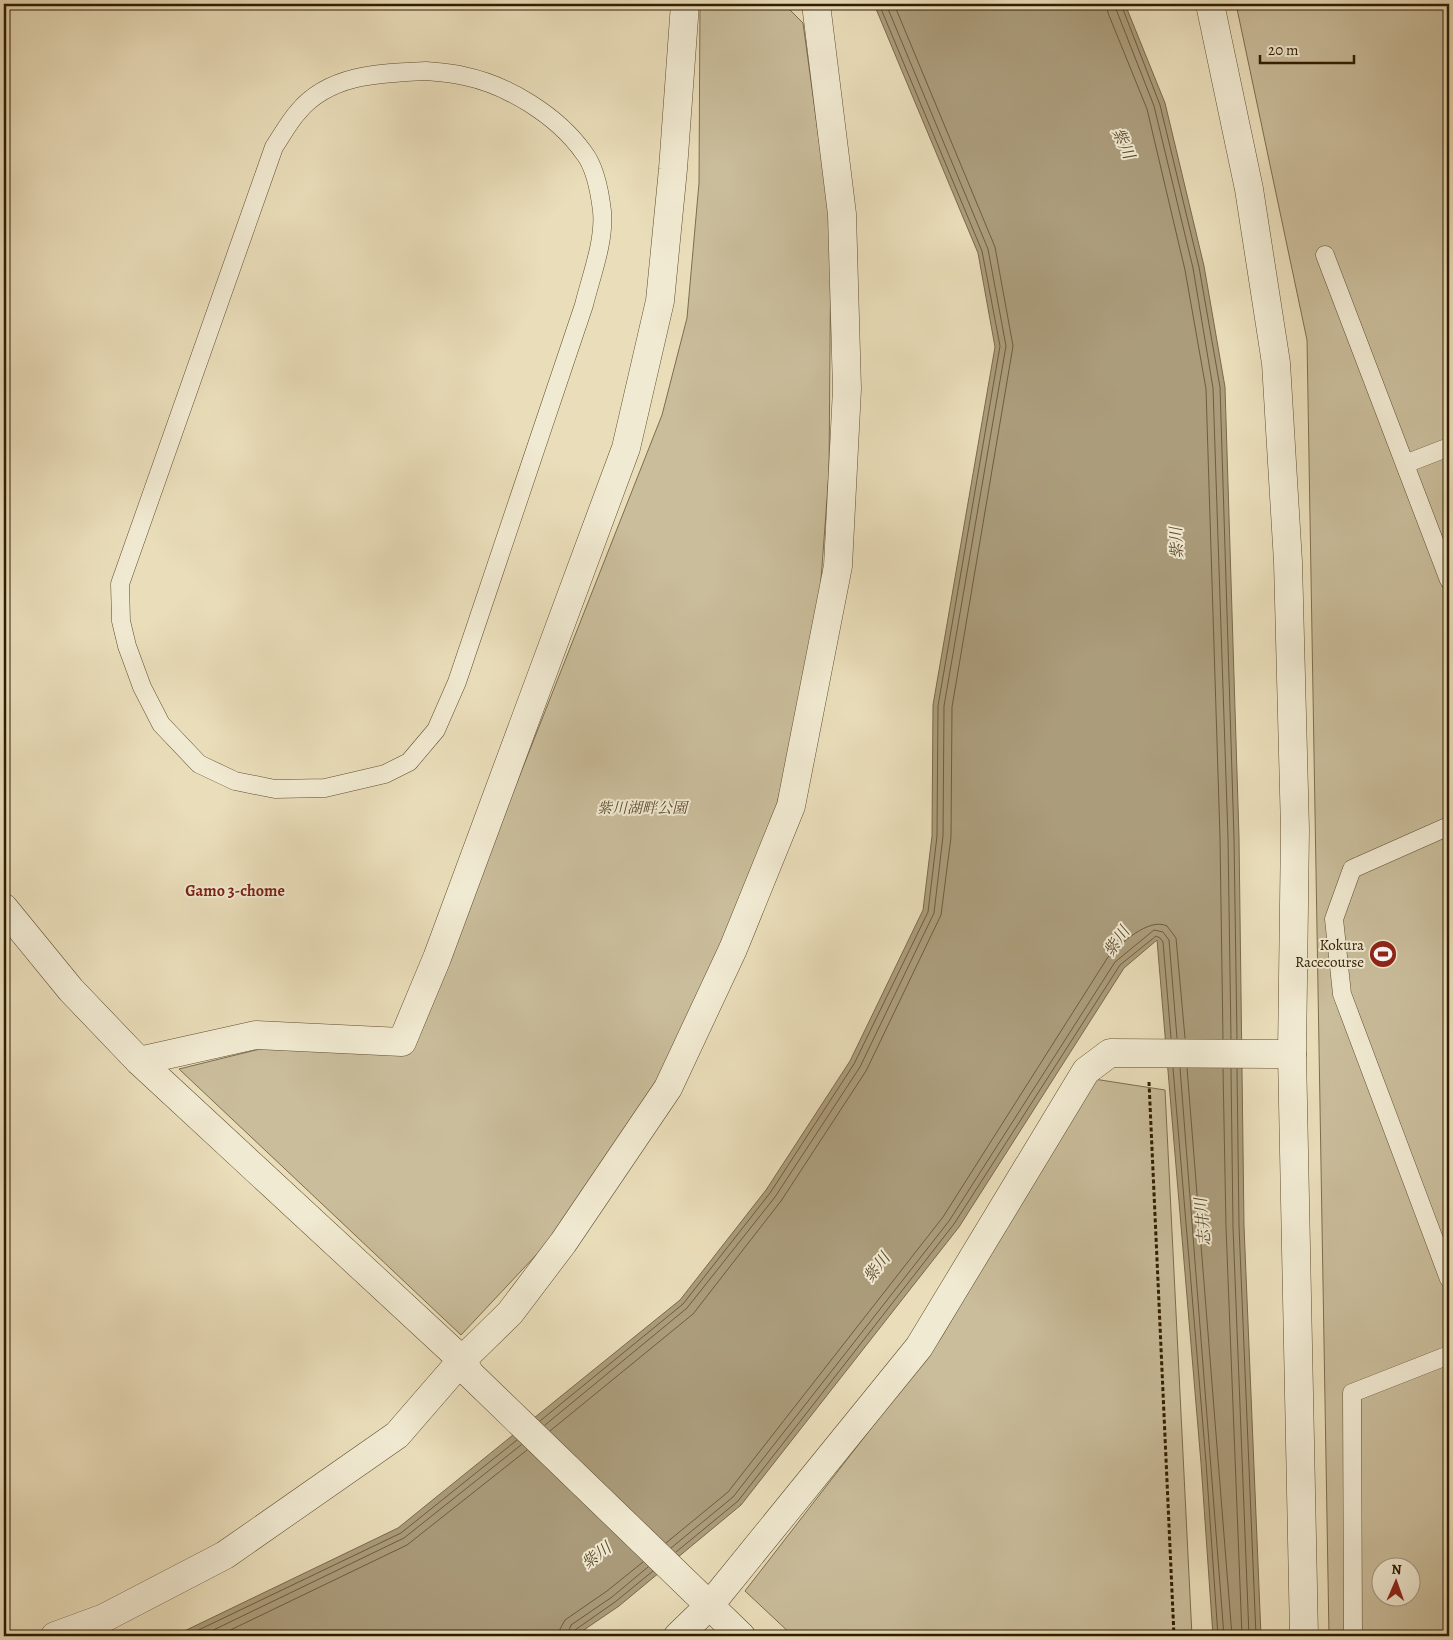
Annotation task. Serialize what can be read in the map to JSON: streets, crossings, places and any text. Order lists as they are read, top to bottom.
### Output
{
  "districts": ["Gamo 3-chome"],
  "water": ["紫川", "志井川"],
  "parks": ["紫川湖畔公園"],
  "places": {
    "sports": ["Kokura Racecourse"]
  },
  "scale_bar": "20 m",
  "north": "top"
}
